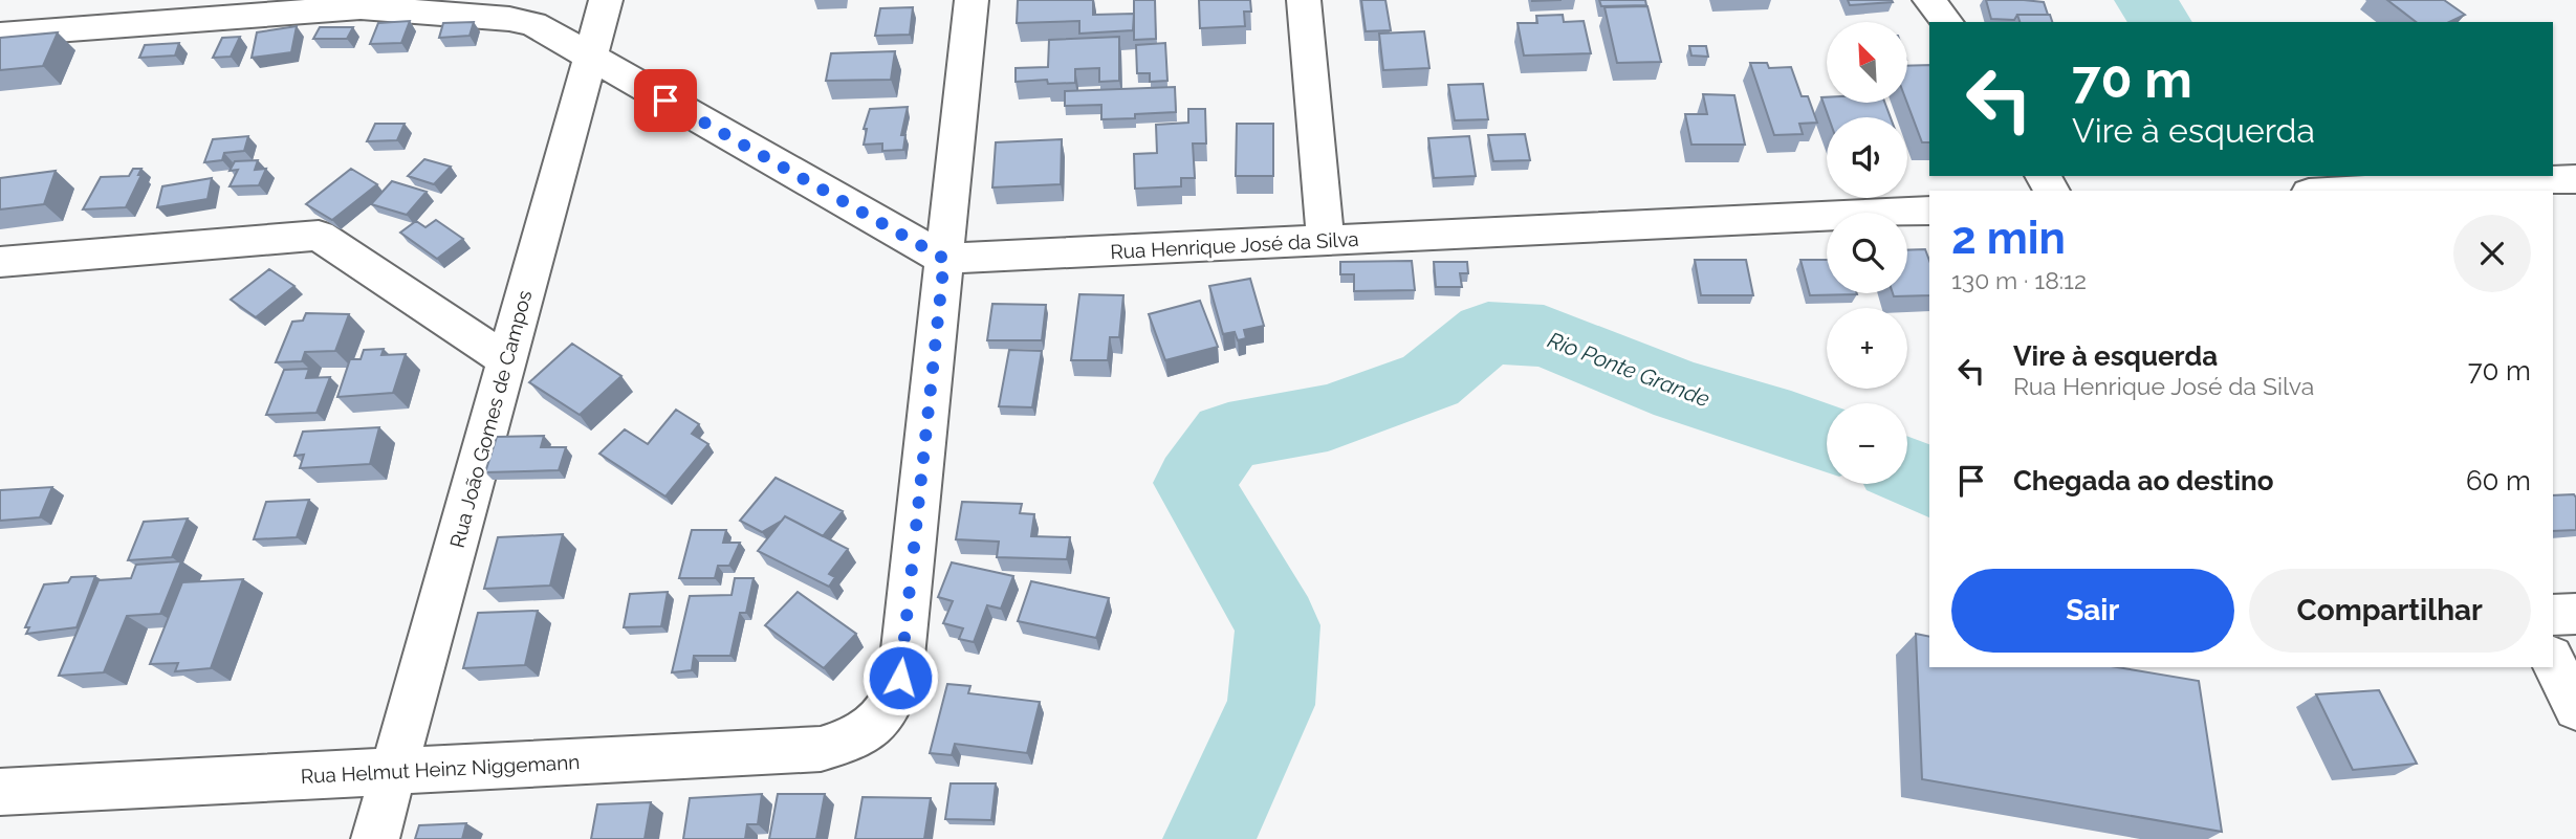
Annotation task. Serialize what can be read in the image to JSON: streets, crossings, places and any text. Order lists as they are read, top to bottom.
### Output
{
  "streets": {
    "street": ["Rua Henrique José da Silva", "Rua João Gomes de Campos", "Rua Helmut Heinz Niggemann"]
  },
  "crossings": [
    ["Rua Henrique José da Silva", "Rua Helmut Heinz Niggemann"],
    ["Rua João Gomes de Campos", "Rua Helmut Heinz Niggemann"]
  ],
  "water": ["Rio Ponte Grande"],
  "north": "top left",
  "page": {
    "map_buttons": ["+", "−"],
    "turn": ["70 m", "Vire à esquerda"],
    "heading": ["2 min", "130 m · 18:12"],
    "list": [
      {
        "name": "Vire à esquerda",
        "note": "Rua Henrique José da Silva",
        "value": "70 m"
      },
      {
        "name": "Chegada ao destino",
        "value": "60 m"
      }
    ],
    "buttons": ["Sair", "Compartilhar"]
  }
}
